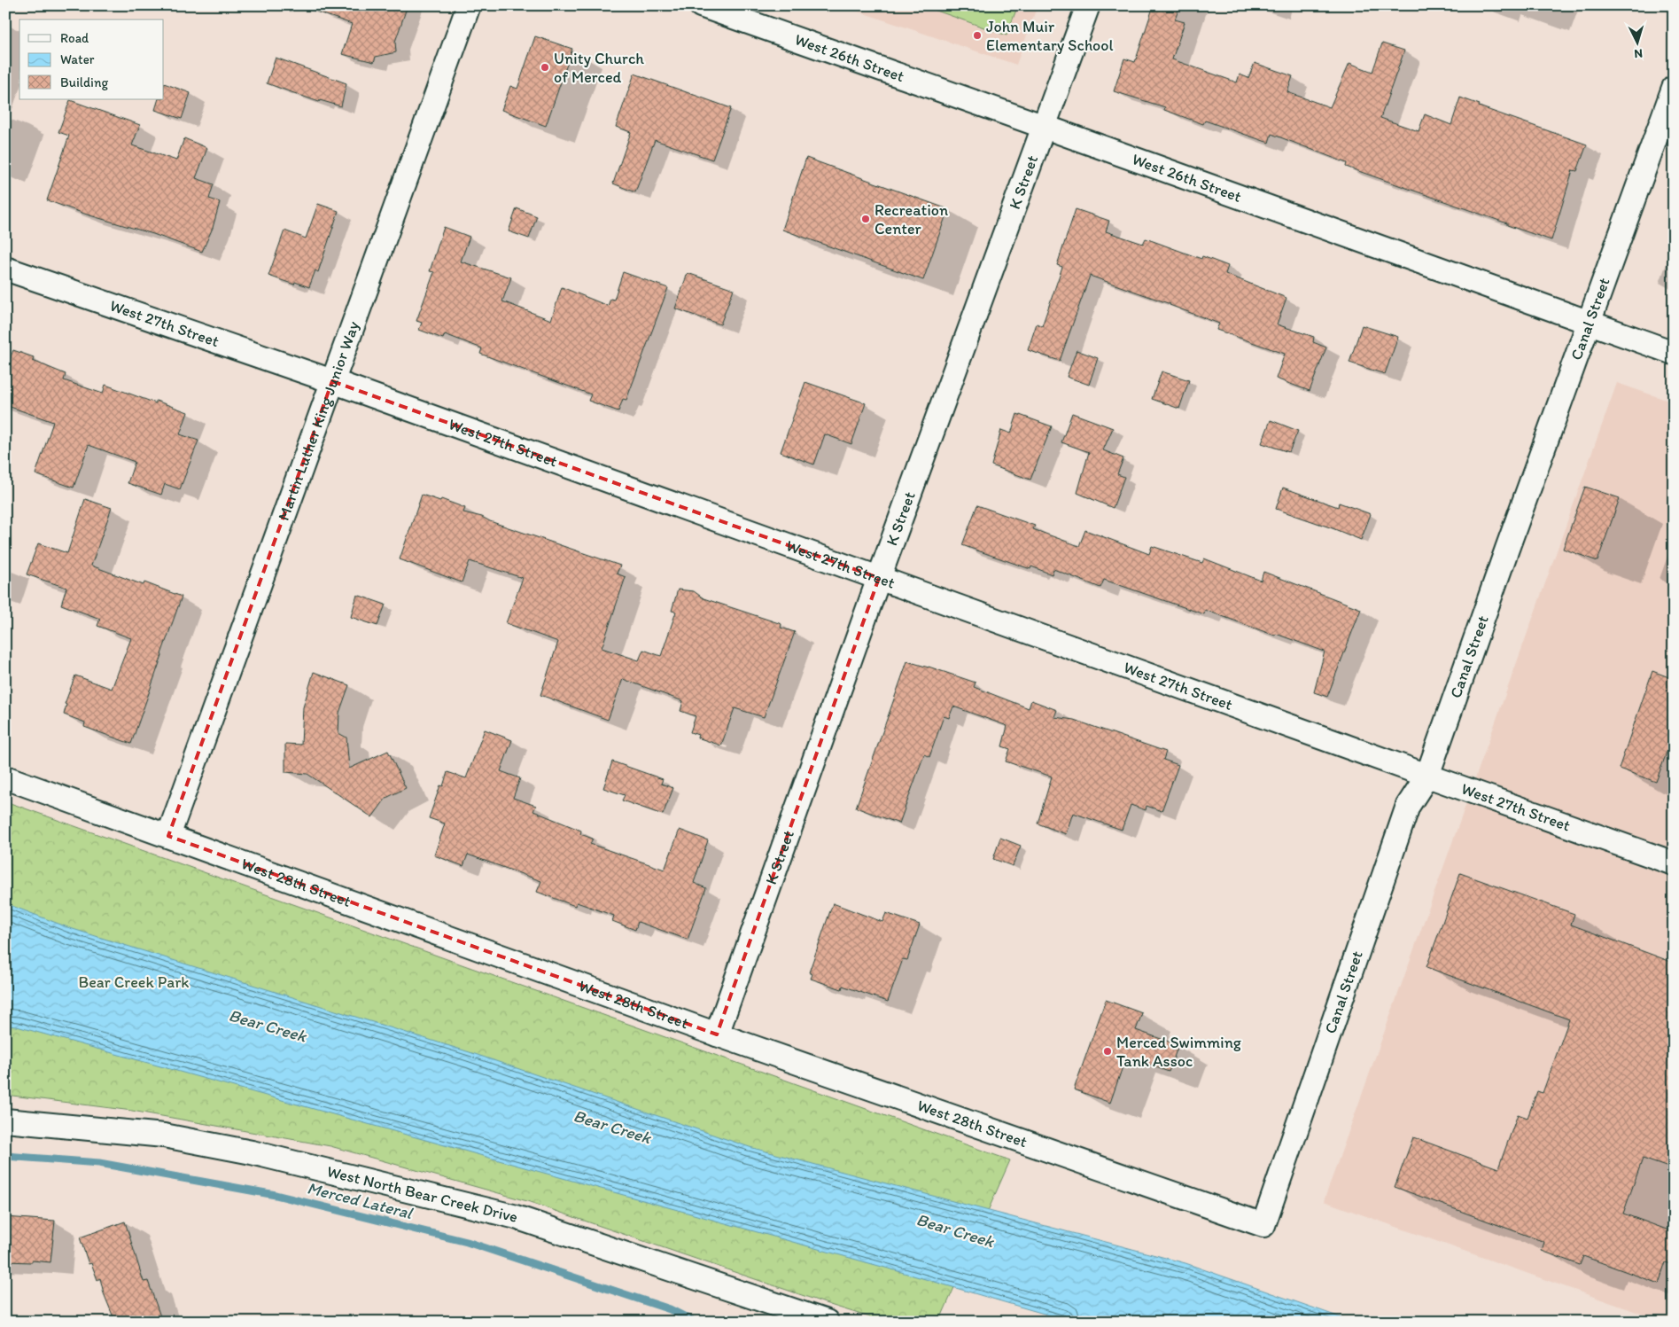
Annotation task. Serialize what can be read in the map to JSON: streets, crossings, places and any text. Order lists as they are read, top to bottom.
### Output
{
  "streets": {
    "street": [
      "West 26th Street",
      "K Street",
      "Canal Street",
      "West 27th Street",
      "Martin Luther King Junior Way",
      "West 28th Street",
      "West North Bear Creek Drive"
    ]
  },
  "crossings": [
    ["West 26th Street", "K Street"],
    ["West 26th Street", "Canal Street"],
    ["K Street", "West 27th Street"],
    ["K Street", "West 28th Street"],
    ["Canal Street", "West 27th Street"],
    ["Canal Street", "West 28th Street"],
    ["West 27th Street", "Martin Luther King Junior Way"],
    ["Martin Luther King Junior Way", "West 28th Street"]
  ],
  "water": ["Bear Creek", "Merced Lateral"],
  "parks": ["Bear Creek Park"],
  "places": [
    "John Muir Elementary School",
    "Unity Church of Merced",
    "Recreation Center",
    "Merced Swimming Tank Assoc"
  ],
  "legend": ["Road", "Water", "Building"],
  "north": "bottom"
}
